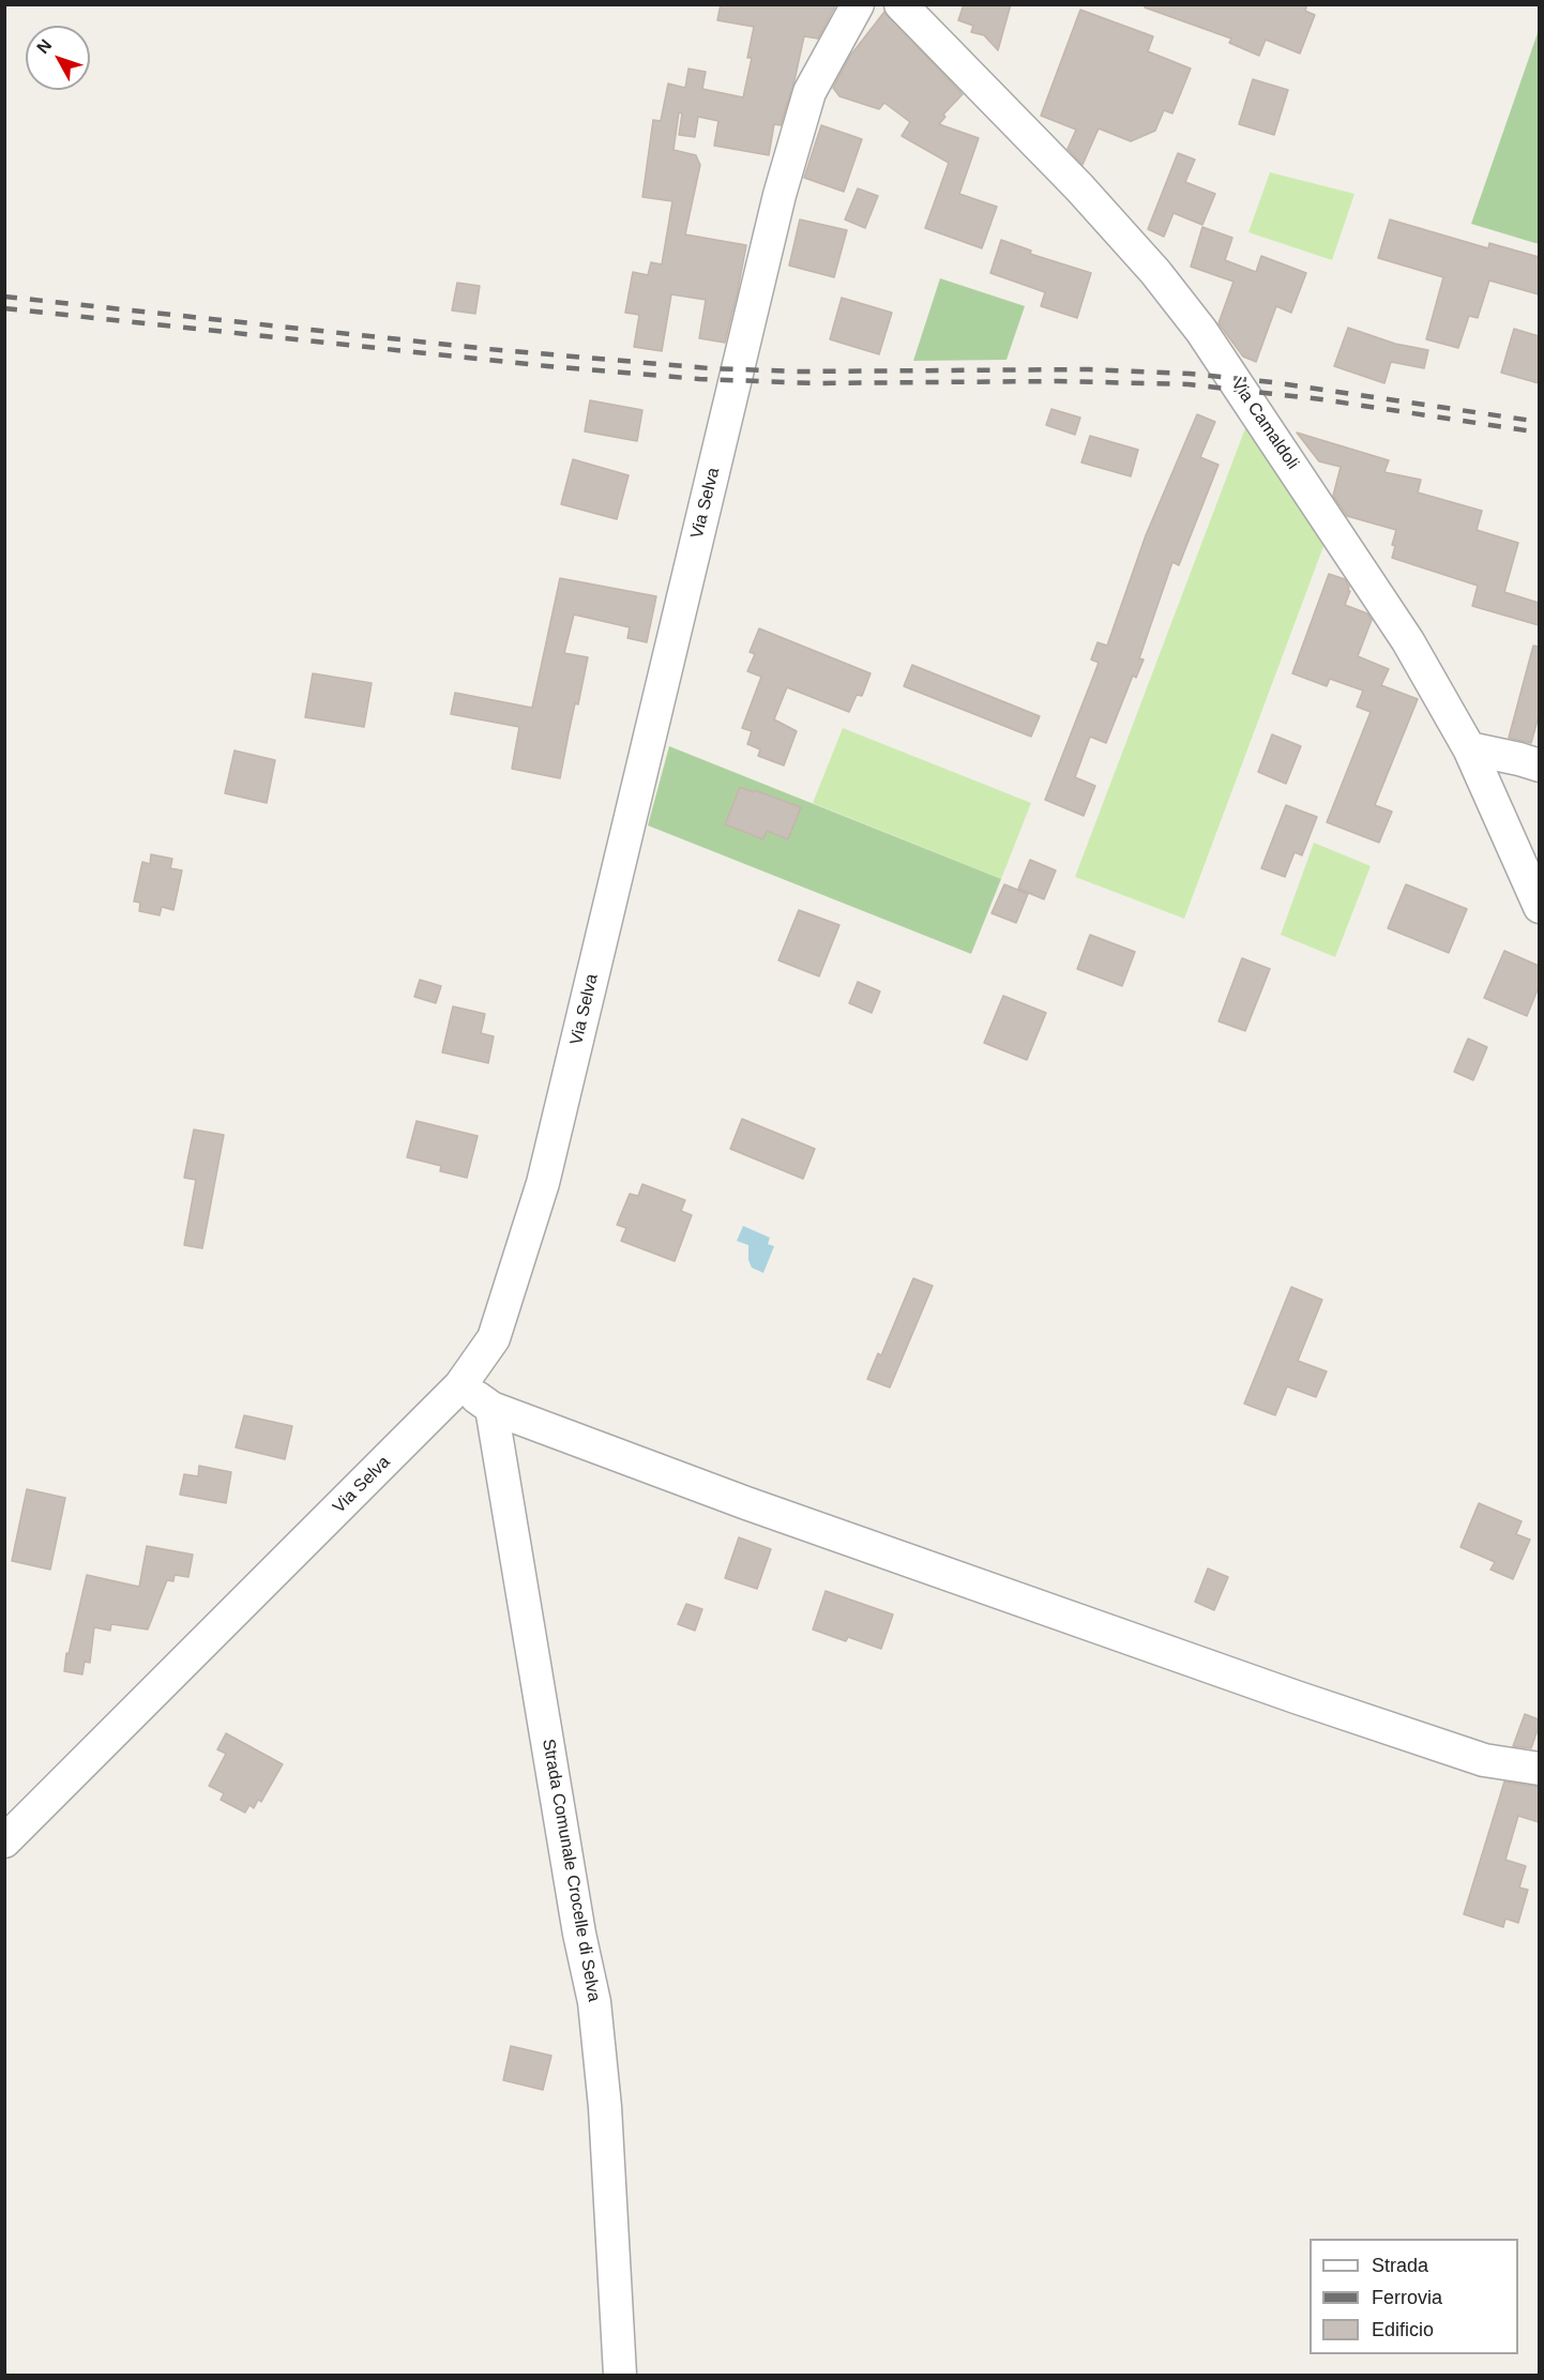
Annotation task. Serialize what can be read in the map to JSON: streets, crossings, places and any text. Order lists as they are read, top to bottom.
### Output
{
  "streets": {
    "street": ["Via Camaldoli", "Via Selva", "Strada Comunale Crocelle di Selva"]
  },
  "legend": ["Strada", "Ferrovia", "Edificio"],
  "north": "top left"
}
